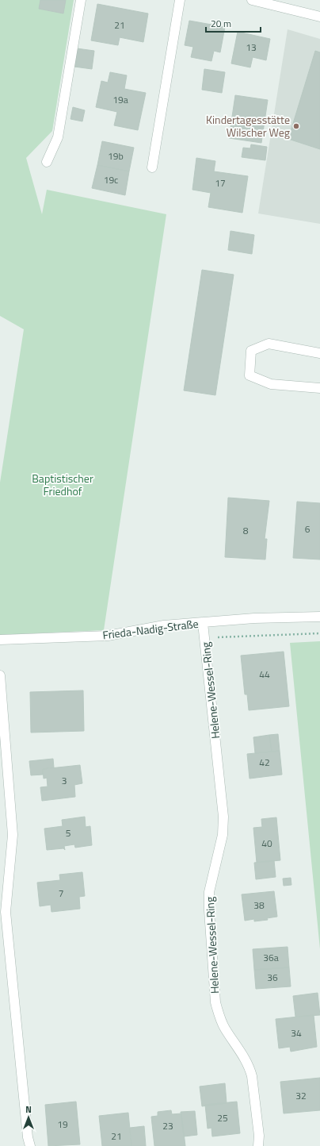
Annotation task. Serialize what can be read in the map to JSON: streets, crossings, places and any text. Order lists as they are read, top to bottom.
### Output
{
  "streets": {
    "street": ["Frieda-Nadig-Straße", "Helene-Wessel-Ring"]
  },
  "crossings": [
    ["Frieda-Nadig-Straße", "Helene-Wessel-Ring"]
  ],
  "parks": ["Baptistischer Friedhof"],
  "places": ["Kindertagesstätte Wilscher Weg"],
  "house_numbers": [
    "21",
    "13",
    "19a",
    "19b",
    "19c",
    "17",
    "6",
    "8",
    "44",
    "42",
    "3",
    "5",
    "40",
    "7",
    "38",
    "36a",
    "36",
    "34",
    "32",
    "25",
    "19",
    "23",
    "21"
  ],
  "scale_bar": "20 m",
  "north": "top"
}
